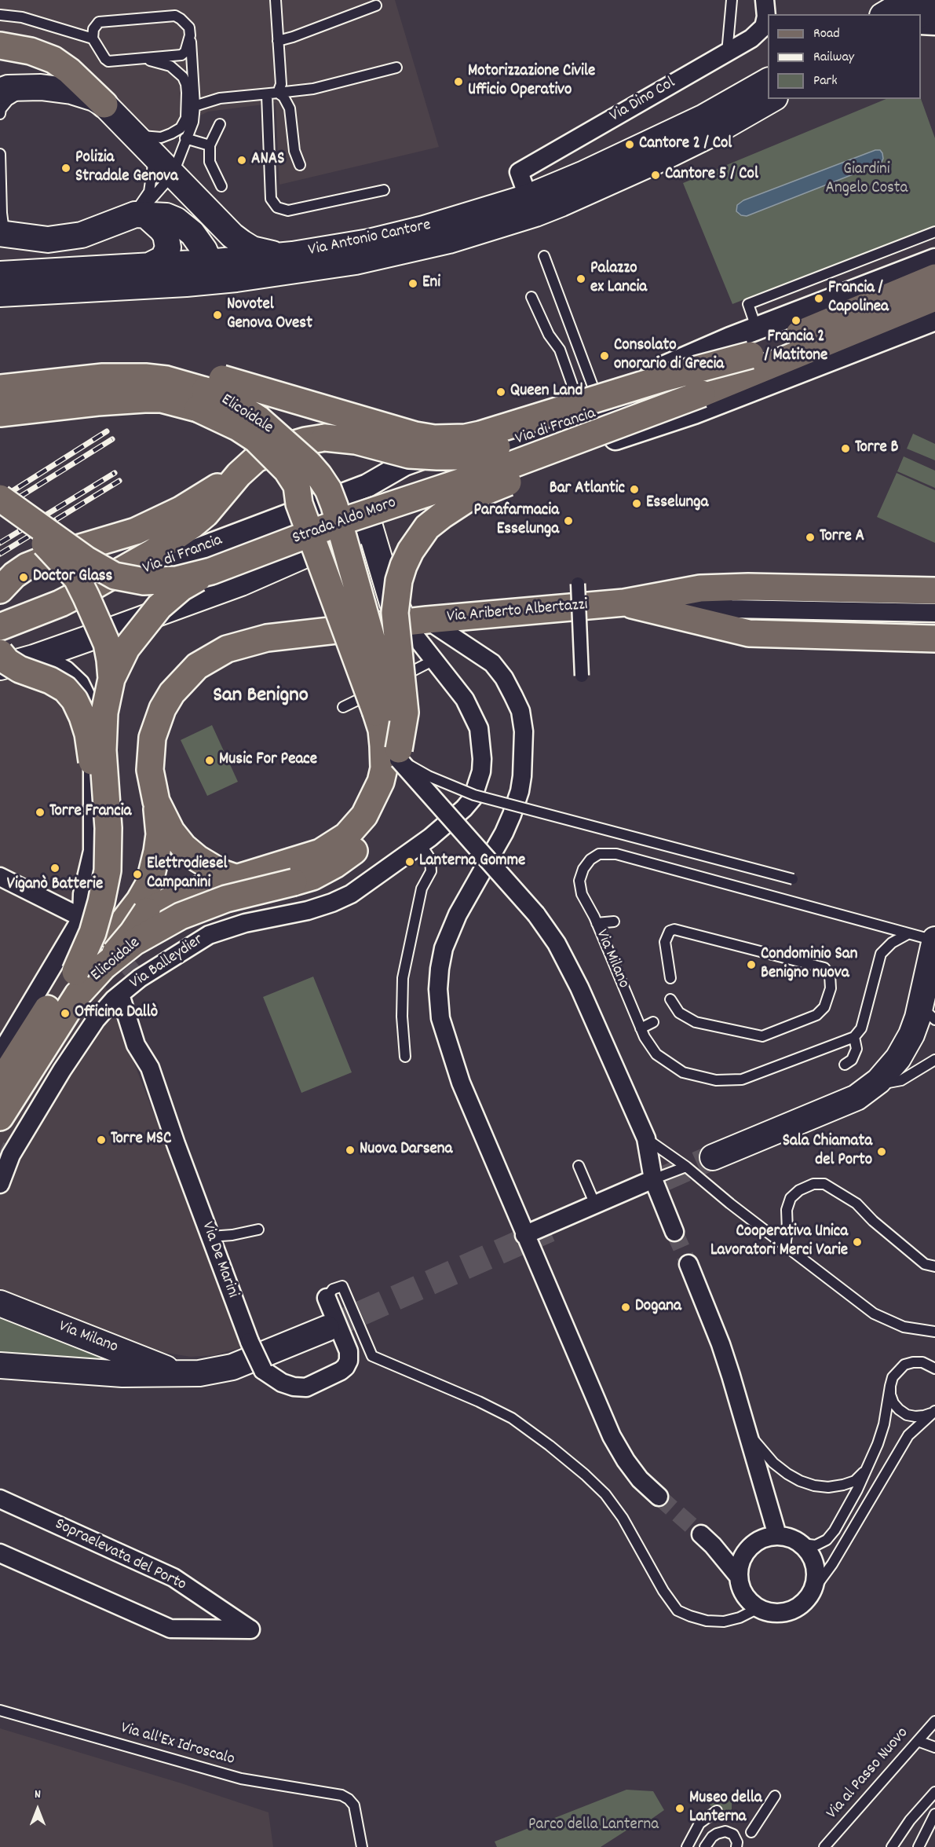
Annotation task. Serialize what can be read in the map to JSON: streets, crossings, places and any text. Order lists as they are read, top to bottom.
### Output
{
  "streets": {
    "main road": [
      "Via Antonio Cantore",
      "Elicoidale",
      "Via di Francia",
      "Strada Aldo Moro",
      "Via Ariberto Albertazzi",
      "Via Milano",
      "Via Balleydier"
    ],
    "street": ["Via Dino Col", "Via De Marini", "Sopraelevata del Porto"],
    "lane": ["Via all'Ex Idroscalo", "Via al Passo Nuovo"]
  },
  "crossings": [
    ["Via Dino Col", "Via Antonio Cantore"],
    ["Elicoidale", "Via Ariberto Albertazzi"],
    ["Elicoidale", "Via Balleydier"],
    ["Via di Francia", "Strada Aldo Moro"],
    ["Via di Francia", "Via Balleydier"],
    ["Via Ariberto Albertazzi", "Via Balleydier"],
    ["Via Balleydier", "Via De Marini"]
  ],
  "districts": ["San Benigno"],
  "parks": ["Giardini Angelo Costa", "Parco della Lanterna"],
  "places": [
    "Motorizzazione Civile Ufficio Operativo",
    "Cantore 2 / Col",
    "ANAS",
    "Polizia Stradale Genova",
    "Cantore 5 / Col",
    "Palazzo ex Lancia",
    "Eni",
    "Francia / Capolinea",
    "Novotel Genova Ovest",
    "Francia 2 / Matitone",
    "Consolato onorario di Grecia",
    "Queen Land",
    "Torre B",
    "Bar Atlantic",
    "Esselunga",
    "Parafarmacia Esselunga",
    "Torre A",
    "Doctor Glass",
    "Music For Peace",
    "Torre Francia",
    "Lanterna Gomme",
    "Viganò Batterie",
    "Elettrodiesel Campanini",
    "Condominio San Benigno nuova",
    "Officina Dallò",
    "Torre MSC",
    "Nuova Darsena",
    "Sala Chiamata del Porto",
    "Cooperativa Unica Lavoratori Merci Varie",
    "Dogana",
    "Museo della Lanterna"
  ],
  "legend": ["Road", "Railway", "Park"],
  "north": "top"
}
